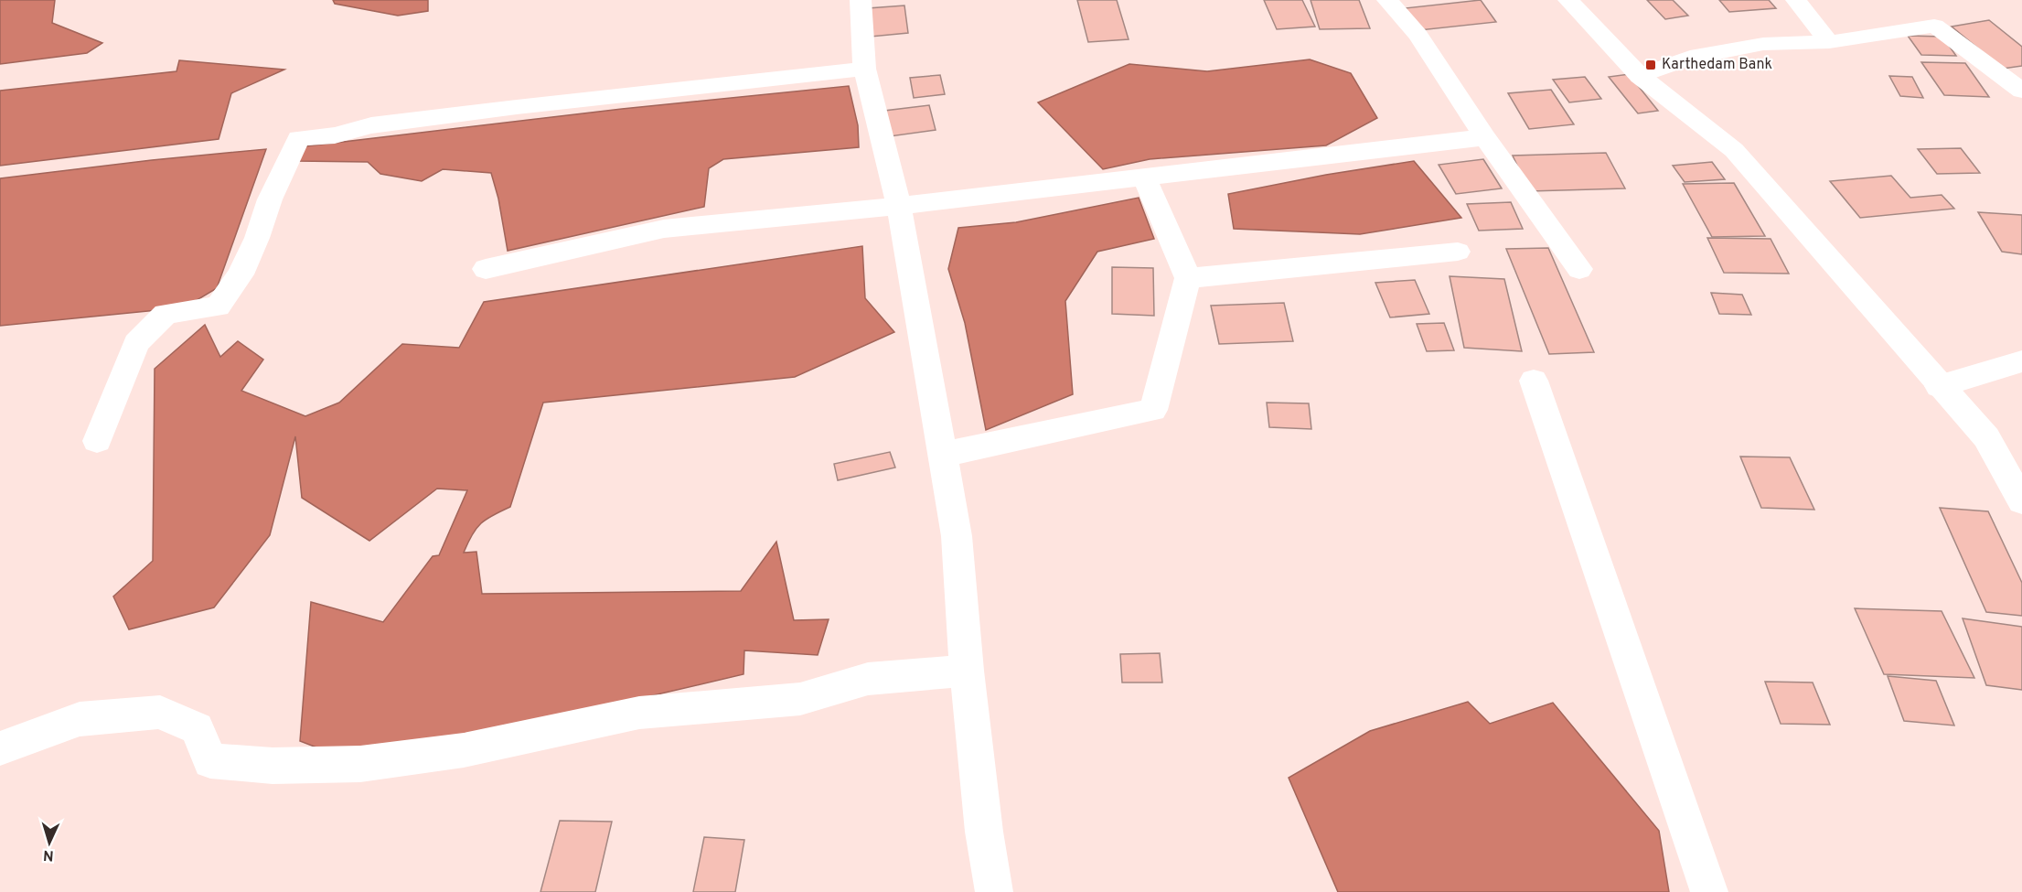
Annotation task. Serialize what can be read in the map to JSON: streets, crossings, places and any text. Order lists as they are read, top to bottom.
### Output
{
  "places": {
    "transit": ["Karthedam Bank"]
  },
  "north": "bottom"
}
